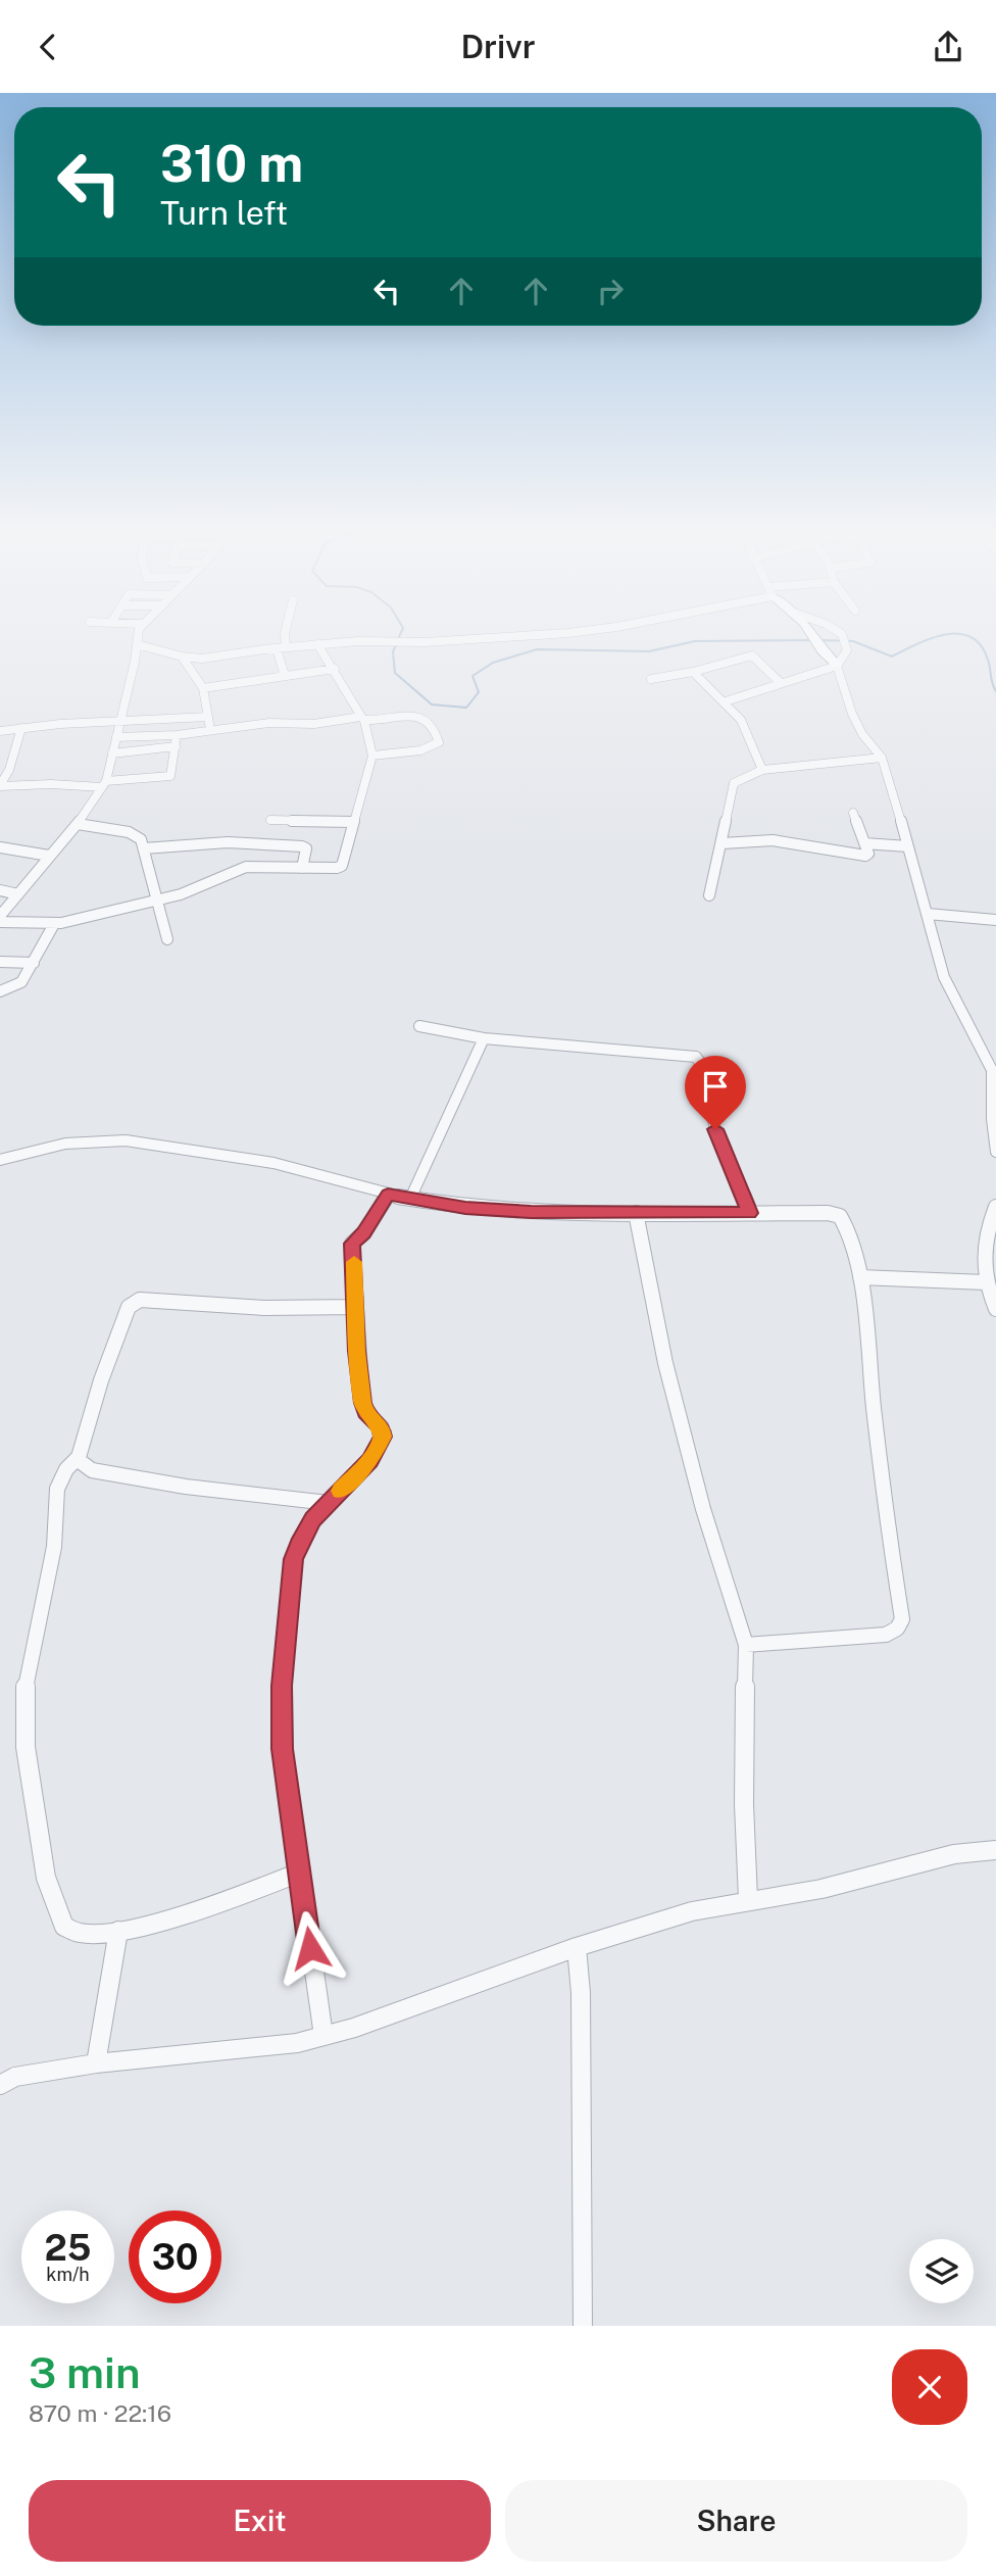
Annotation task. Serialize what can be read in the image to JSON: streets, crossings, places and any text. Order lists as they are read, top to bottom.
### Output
{
  "page": {
    "header": "Drivr",
    "turn": ["310 m", "Turn left"],
    "speed": "25 km/h",
    "limit": "30",
    "heading": ["3 min", "870 m · 22:16"],
    "buttons": ["Exit", "Share"]
  }
}
